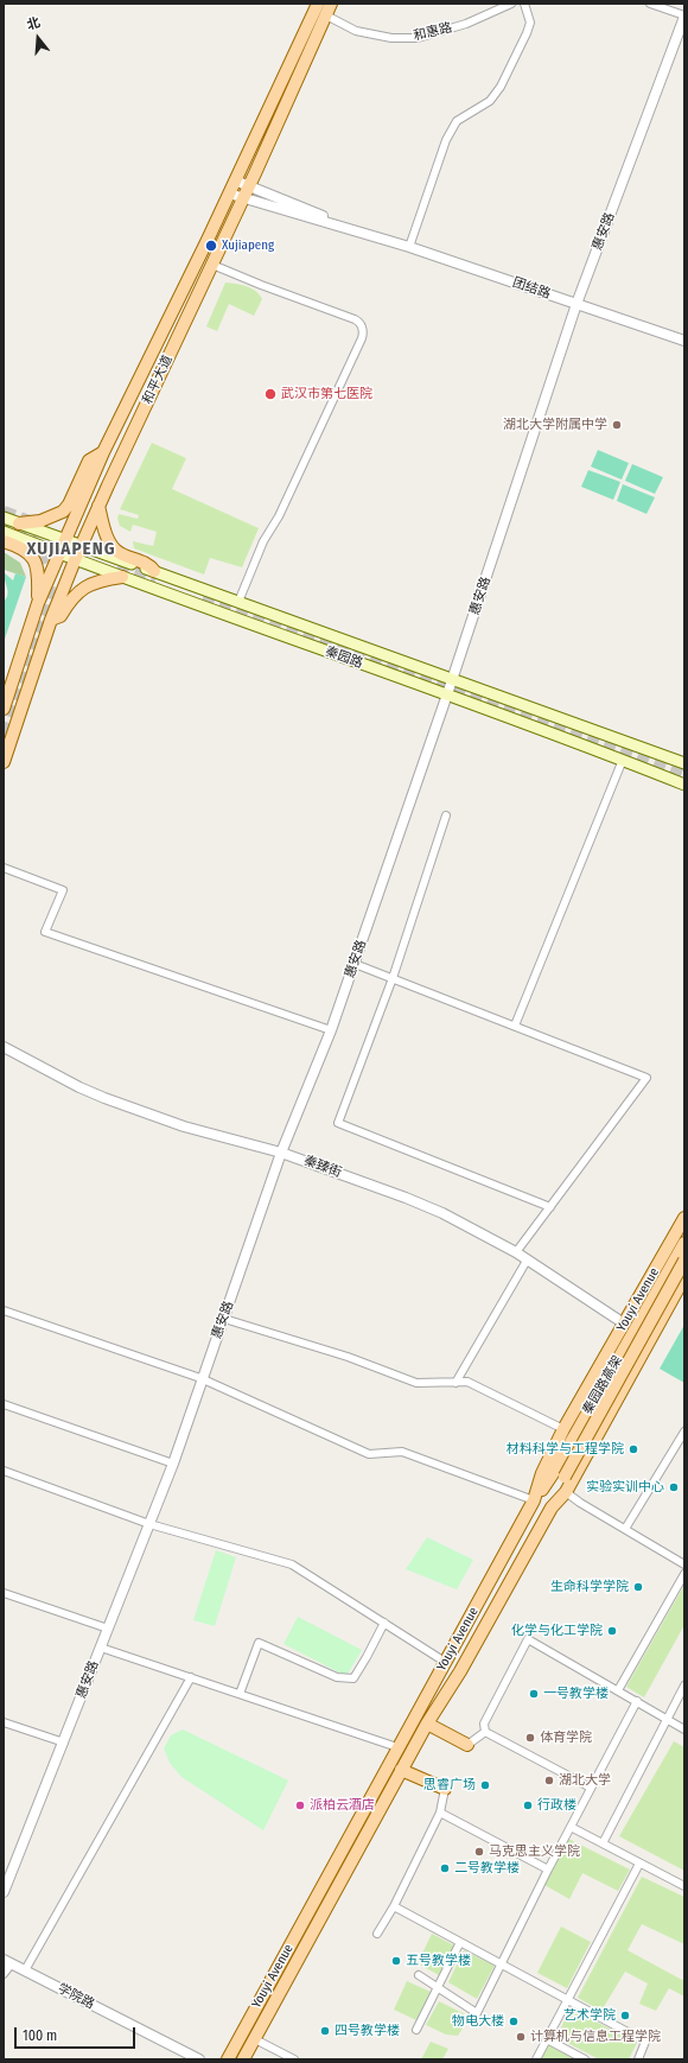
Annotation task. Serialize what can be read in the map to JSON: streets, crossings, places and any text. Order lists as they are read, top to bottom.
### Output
{
  "streets": {
    "main road": [
      "和平大道",
      "秦园路",
      "Youyi Avenue",
      "秦园路高架"
    ],
    "street": [
      "和惠路",
      "惠安路",
      "团结路",
      "秦臻街",
      "学院路"
    ]
  },
  "crossings": [
    ["和惠路", "和平大道"],
    ["惠安路", "团结路"],
    ["惠安路", "秦园路"],
    ["惠安路", "秦臻街"],
    ["团结路", "和平大道"],
    ["和平大道", "秦园路"],
    ["秦臻街", "Youyi Avenue"],
    ["Youyi Avenue", "秦园路高架"]
  ],
  "districts": ["XUJIAPENG"],
  "places": [
    "Xujiapeng",
    "武汉市第七医院",
    "湖北大学附属中学",
    "材料科学与工程学院",
    "实验实训中心",
    "生命科学学院",
    "化学与化工学院",
    "一号教学楼",
    "体育学院",
    "湖北大学",
    "思睿广场",
    "派柏云酒店",
    "行政楼",
    "马克思主义学院",
    "二号教学楼",
    "五号教学楼",
    "艺术学院",
    "物电大楼",
    "四号教学楼",
    "计算机与信息工程学院"
  ],
  "scale_bar": "100 m",
  "north": "top"
}
